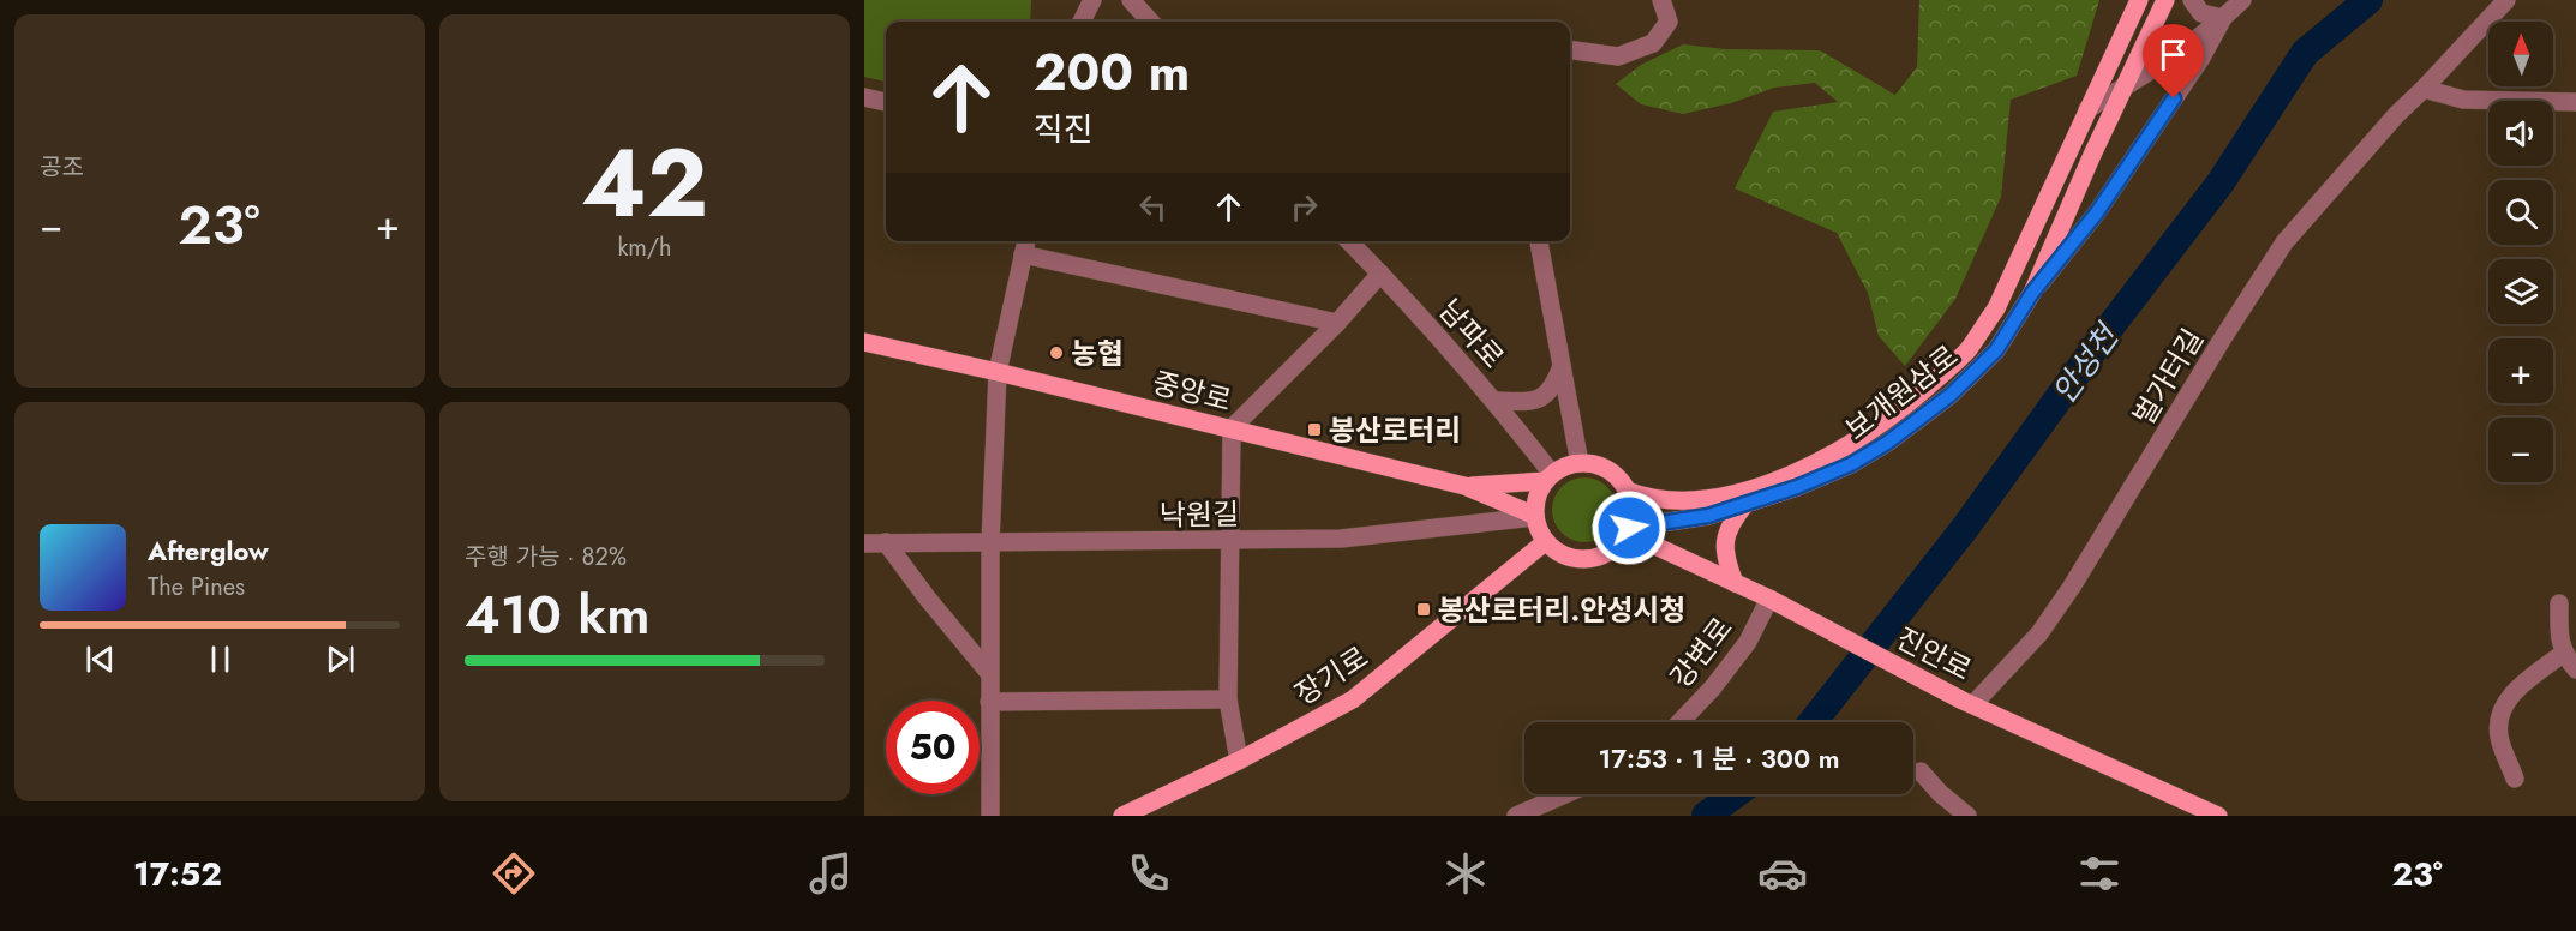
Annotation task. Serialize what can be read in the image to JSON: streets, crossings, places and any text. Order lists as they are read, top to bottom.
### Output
{
  "streets": {
    "main road": [
      "중앙로",
      "보개원삼로",
      "진안로",
      "장기로"
    ],
    "street": [
      "남파로",
      "벌가터길",
      "낙원길",
      "강변로"
    ]
  },
  "crossings": [
    ["남파로", "중앙로"],
    ["남파로", "보개원삼로"],
    ["남파로", "낙원길"],
    ["남파로", "진안로"],
    ["남파로", "장기로"],
    ["벌가터길", "진안로"],
    ["중앙로", "보개원삼로"],
    ["중앙로", "낙원길"],
    ["중앙로", "진안로"],
    ["중앙로", "장기로"],
    ["보개원삼로", "낙원길"],
    ["보개원삼로", "진안로"],
    ["보개원삼로", "장기로"],
    ["낙원길", "진안로"],
    ["낙원길", "장기로"],
    ["강변로", "진안로"],
    ["진안로", "장기로"]
  ],
  "water": ["안성천"],
  "places": {
    "other": ["농협"],
    "transit": ["봉산로터리", "봉산로터리.안성시청"]
  },
  "north": "top",
  "page": {
    "tile": [
      "공조",
      ["42", "km/h"],
      ["주행 가능 · 82%", "410 km"]
    ],
    "map_buttons": ["+", "−"],
    "turn": ["200 m", "직진"],
    "heat": ["−", "23°", "+"],
    "song": ["Afterglow", "The Pines"],
    "limit": "50",
    "trip": "17:53 · 1 분 · 300 m",
    "tabs": ["17:52", "23°"]
  }
}
